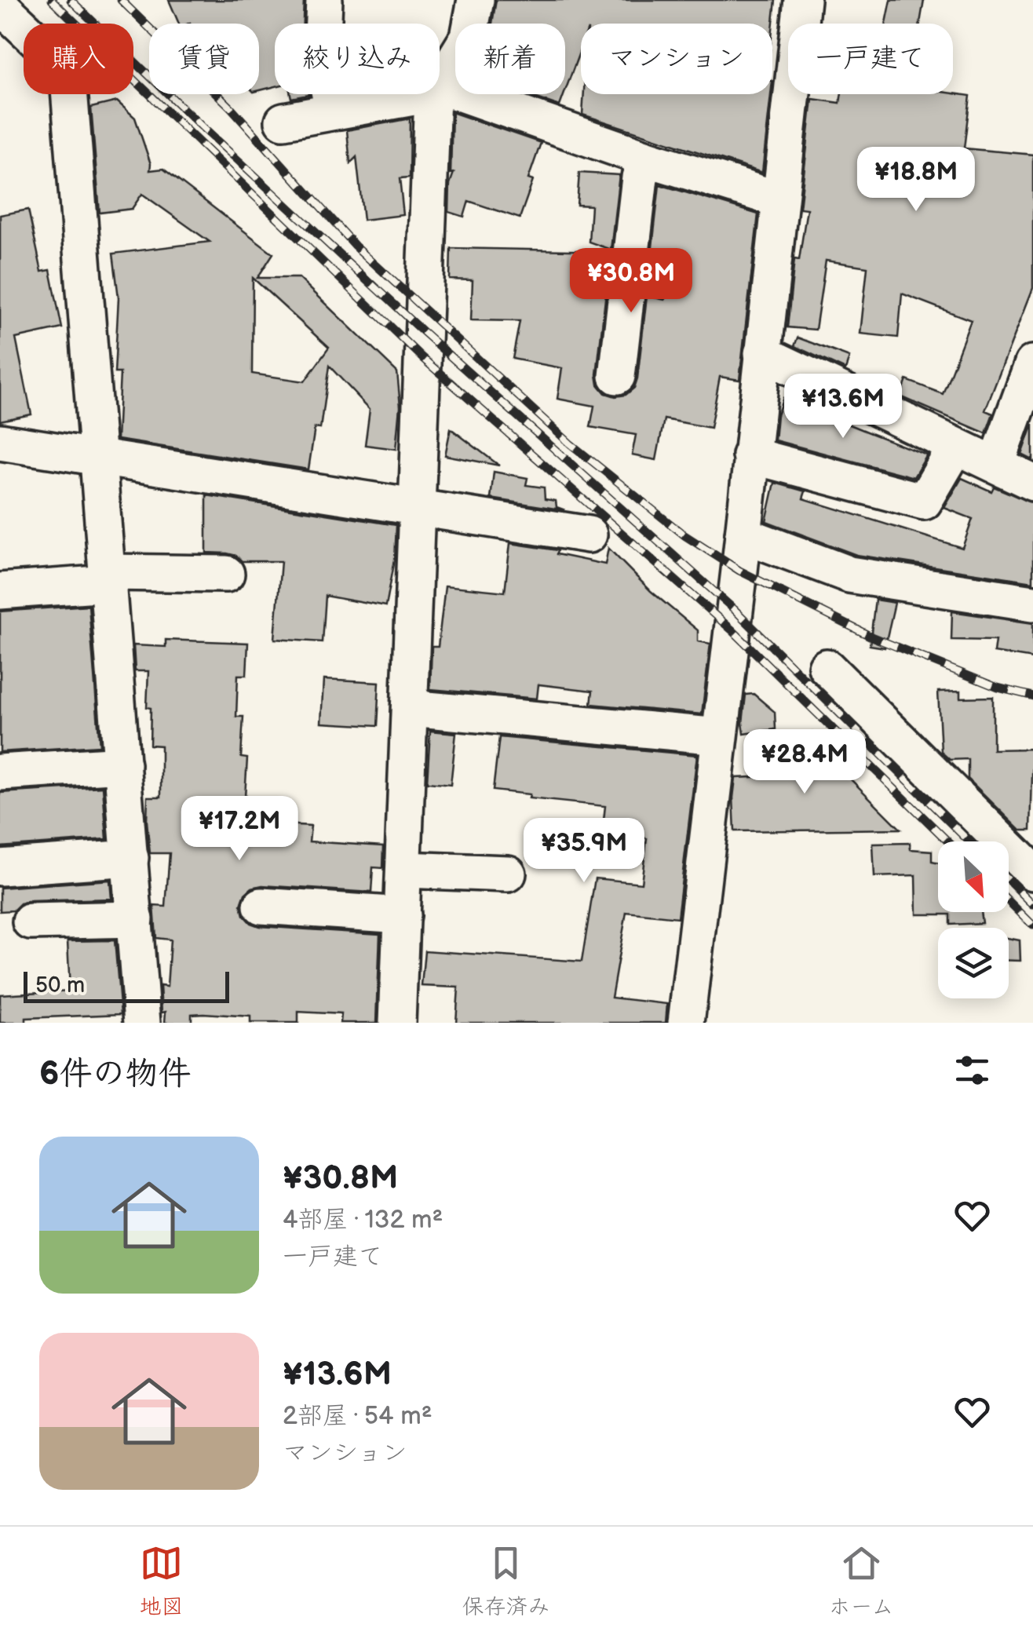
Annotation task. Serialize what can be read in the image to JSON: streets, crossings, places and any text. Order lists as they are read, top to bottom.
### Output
{
  "scale_bar": "50 m",
  "north": "bottom right",
  "page": {
    "chip": [
      "購入",
      "賃貸",
      "絞り込み",
      "新着",
      "マンション",
      "一戸建て"
    ],
    "price": [
      "¥18.8M",
      "¥30.8M",
      "¥13.6M",
      "¥28.4M",
      "¥17.2M",
      "¥35.9M"
    ],
    "scale": "50 m",
    "heading": "6件の物件",
    "list": [
      {
        "name": "¥30.8M",
        "note": "4部屋 · 132 m² · 一戸建て"
      },
      {
        "name": "¥13.6M",
        "note": "2部屋 · 54 m² · マンション"
      }
    ],
    "tabs": ["地図", "保存済み", "ホーム"]
  }
}
